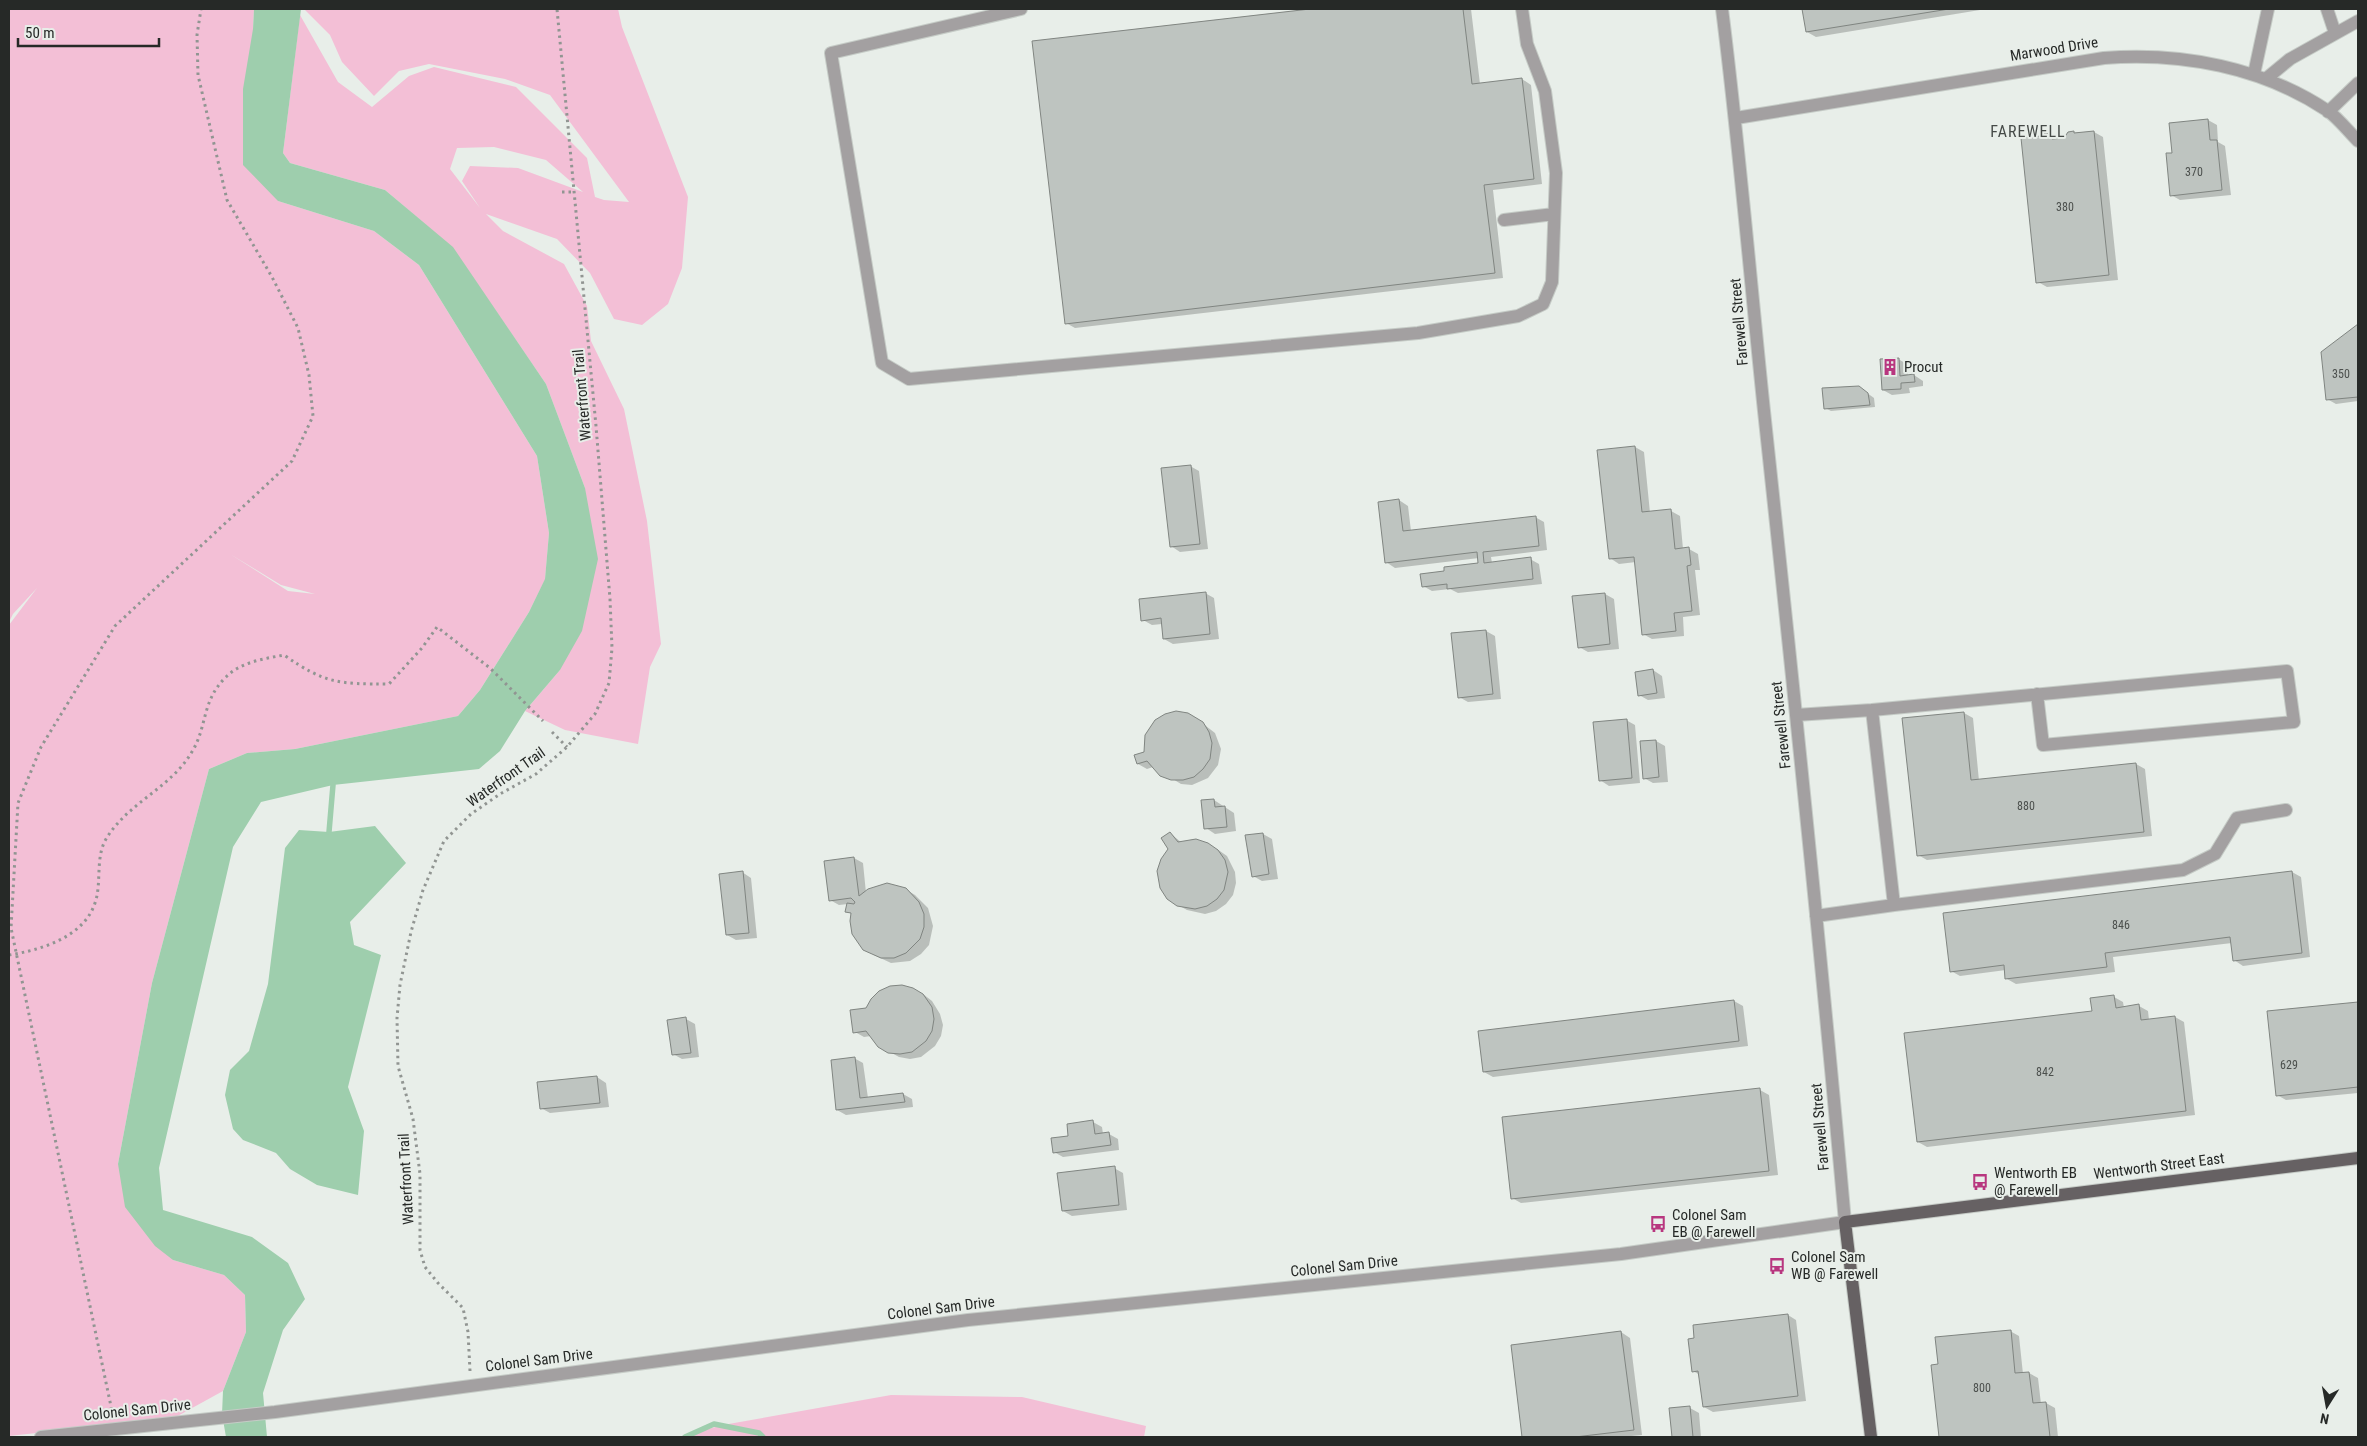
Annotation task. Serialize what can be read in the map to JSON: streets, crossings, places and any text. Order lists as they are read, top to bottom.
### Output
{
  "streets": {
    "main road": ["Farewell Street", "Wentworth Street East"],
    "street": ["Marwood Drive", "Colonel Sam Drive"],
    "path": ["Waterfront Trail"]
  },
  "crossings": [
    ["Marwood Drive", "Farewell Street"],
    ["Farewell Street", "Wentworth Street East"],
    ["Farewell Street", "Colonel Sam Drive"],
    ["Wentworth Street East", "Colonel Sam Drive"]
  ],
  "districts": ["FAREWELL"],
  "places": {
    "building": ["Procut"],
    "bus stop": ["Wentworth EB @ Farewell", "Colonel Sam EB @ Farewell", "Colonel Sam WB @ Farewell"]
  },
  "house_numbers": [
    "370",
    "380",
    "350",
    "880",
    "846",
    "629",
    "842",
    "800"
  ],
  "scale_bar": "50 m",
  "north": "bottom"
}
